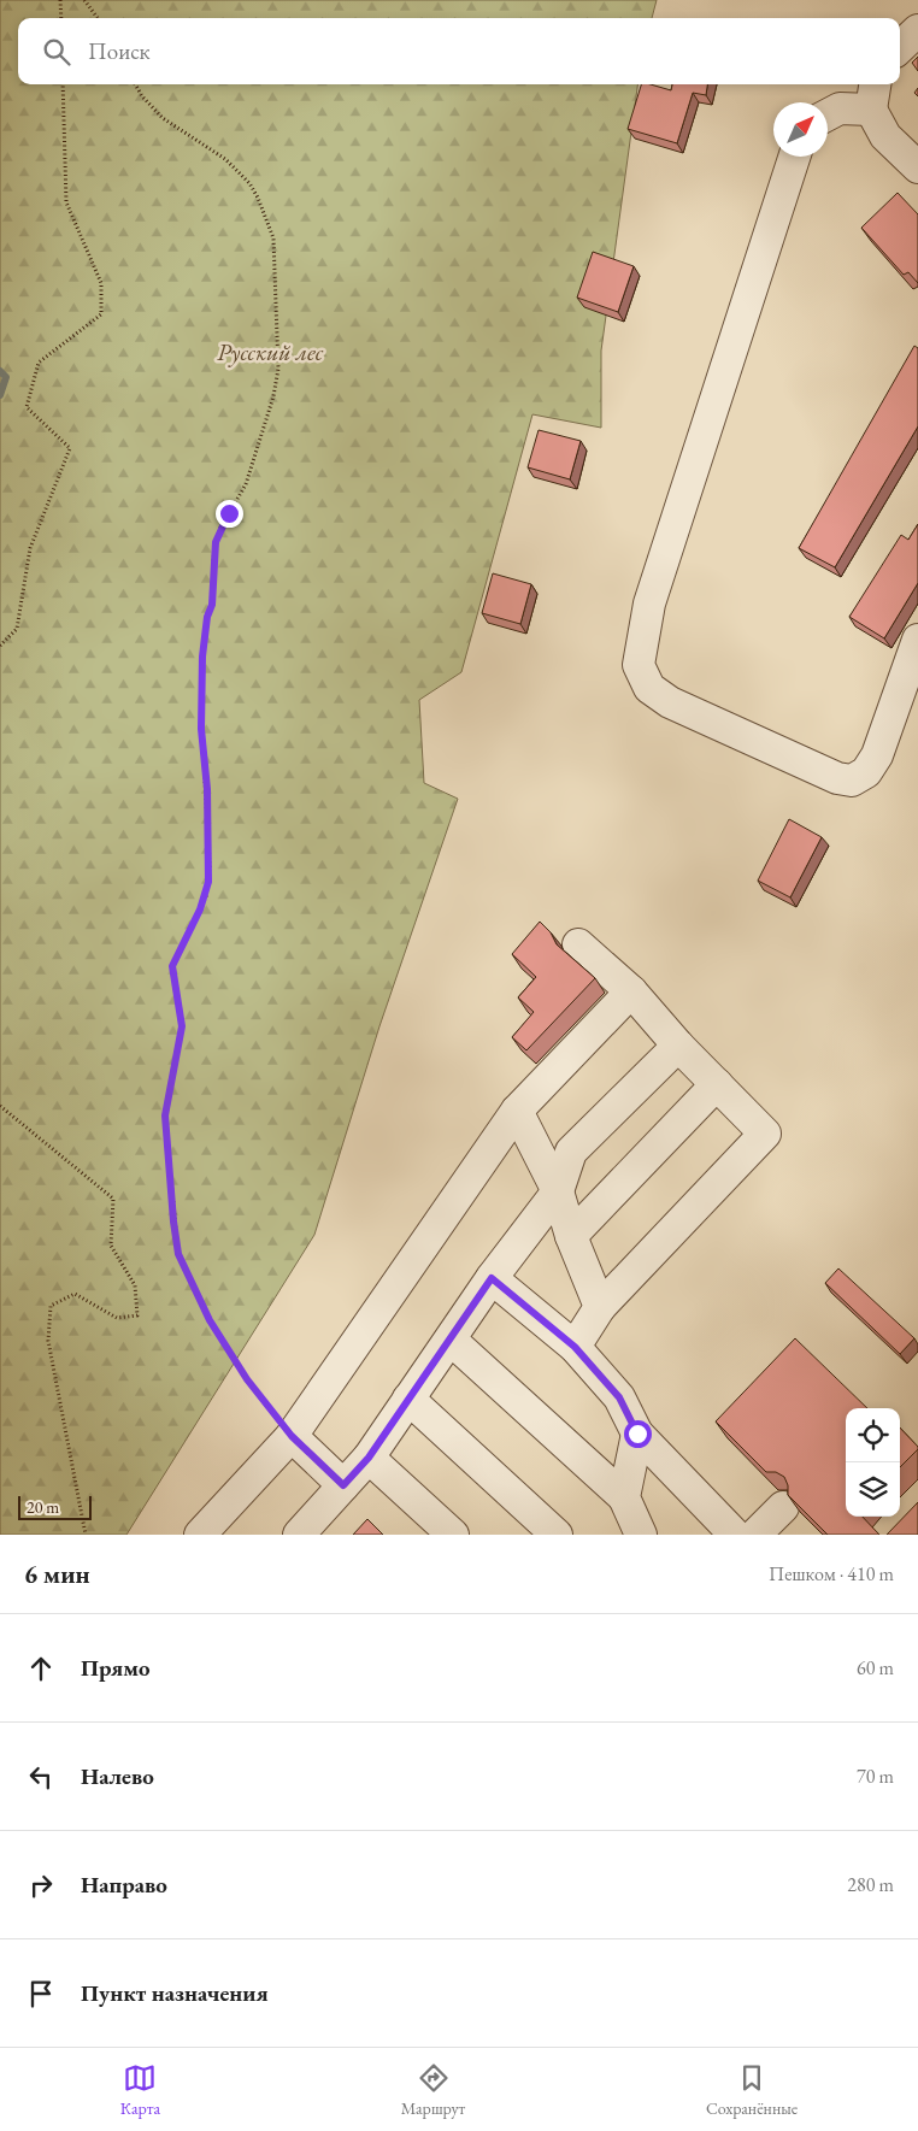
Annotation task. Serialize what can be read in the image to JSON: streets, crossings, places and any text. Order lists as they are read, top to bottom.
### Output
{
  "parks": ["Русский лес"],
  "scale_bar": "20 m",
  "north": "top right",
  "page": {
    "search": "Поиск",
    "scale": "20 m",
    "heading": ["6 мин", "Пешком · 410 m"],
    "list": [
      ["Прямо", "60 m"],
      ["Налево", "70 m"],
      ["Направо", "280 m"],
      "Пункт назначения"
    ],
    "nav": ["Карта", "Маршрут", "Сохранённые"]
  }
}
